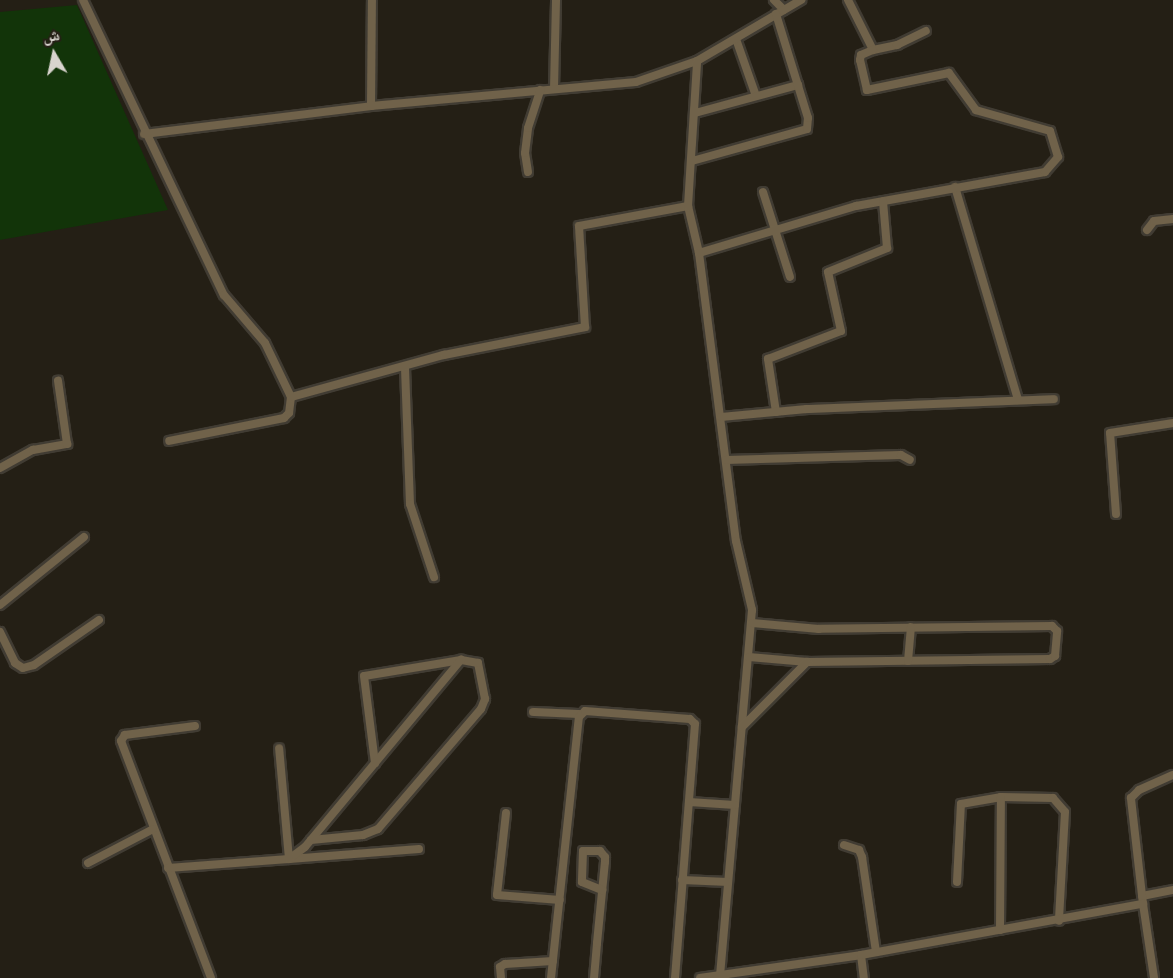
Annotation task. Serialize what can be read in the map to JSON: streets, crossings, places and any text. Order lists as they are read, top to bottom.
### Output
{
  "north": "top"
}
